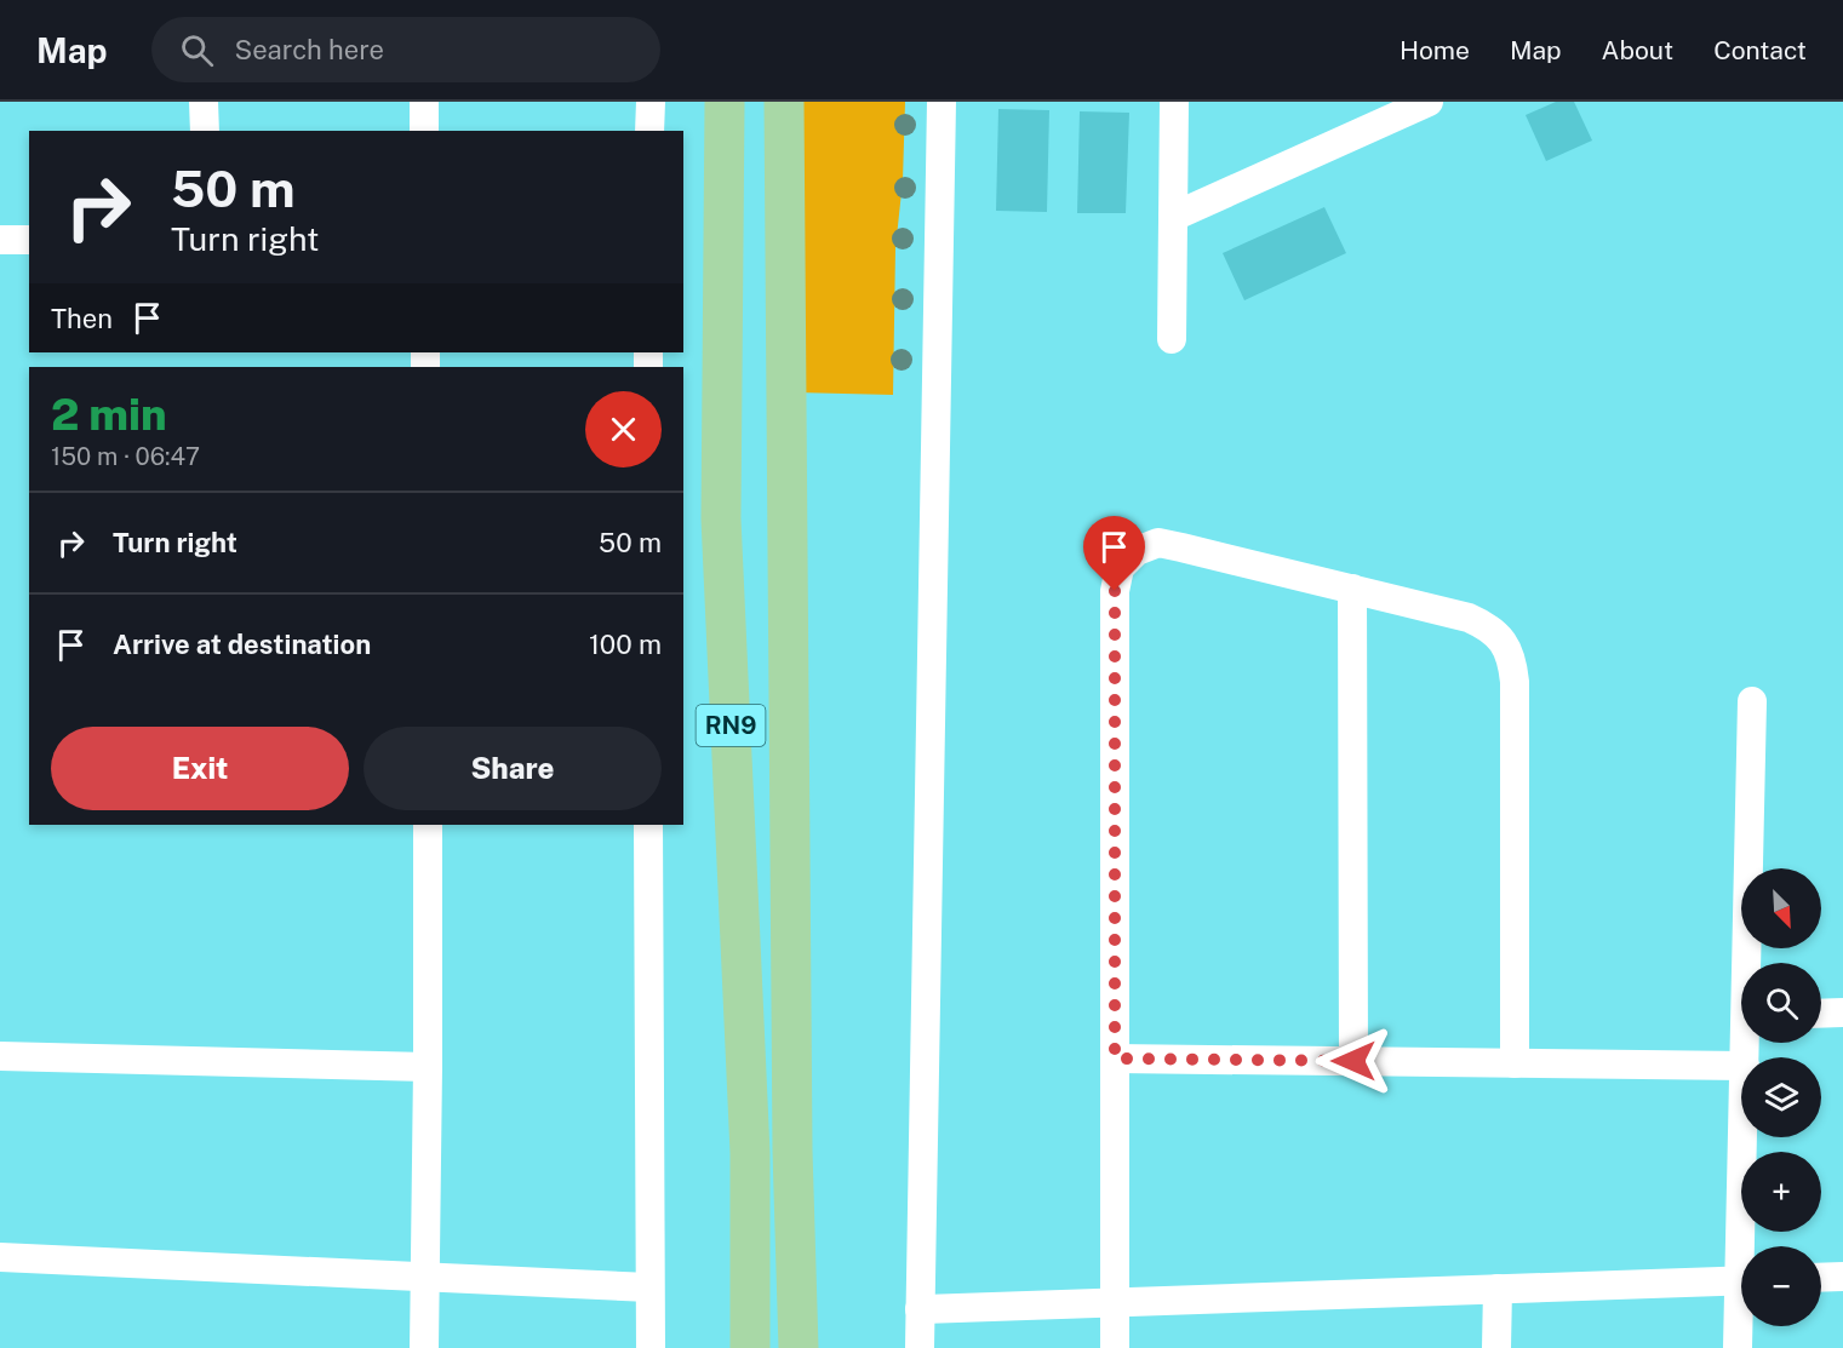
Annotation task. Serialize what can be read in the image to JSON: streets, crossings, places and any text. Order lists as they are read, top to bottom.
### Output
{
  "streets": {
    "highway": ["RN9"]
  },
  "north": "bottom right",
  "page": {
    "header": "Map",
    "search": "Search here",
    "nav": [
      "Home",
      "Map",
      "About",
      "Contact"
    ],
    "turn": ["50 m", "Turn right"],
    "then": "Then",
    "heading": ["2 min", "150 m · 06:47"],
    "list": [
      {
        "name": "Turn right",
        "value": "50 m"
      },
      {
        "name": "Arrive at destination",
        "value": "100 m"
      }
    ],
    "buttons": ["Exit", "Share"],
    "map_buttons": ["+", "−"]
  }
}
